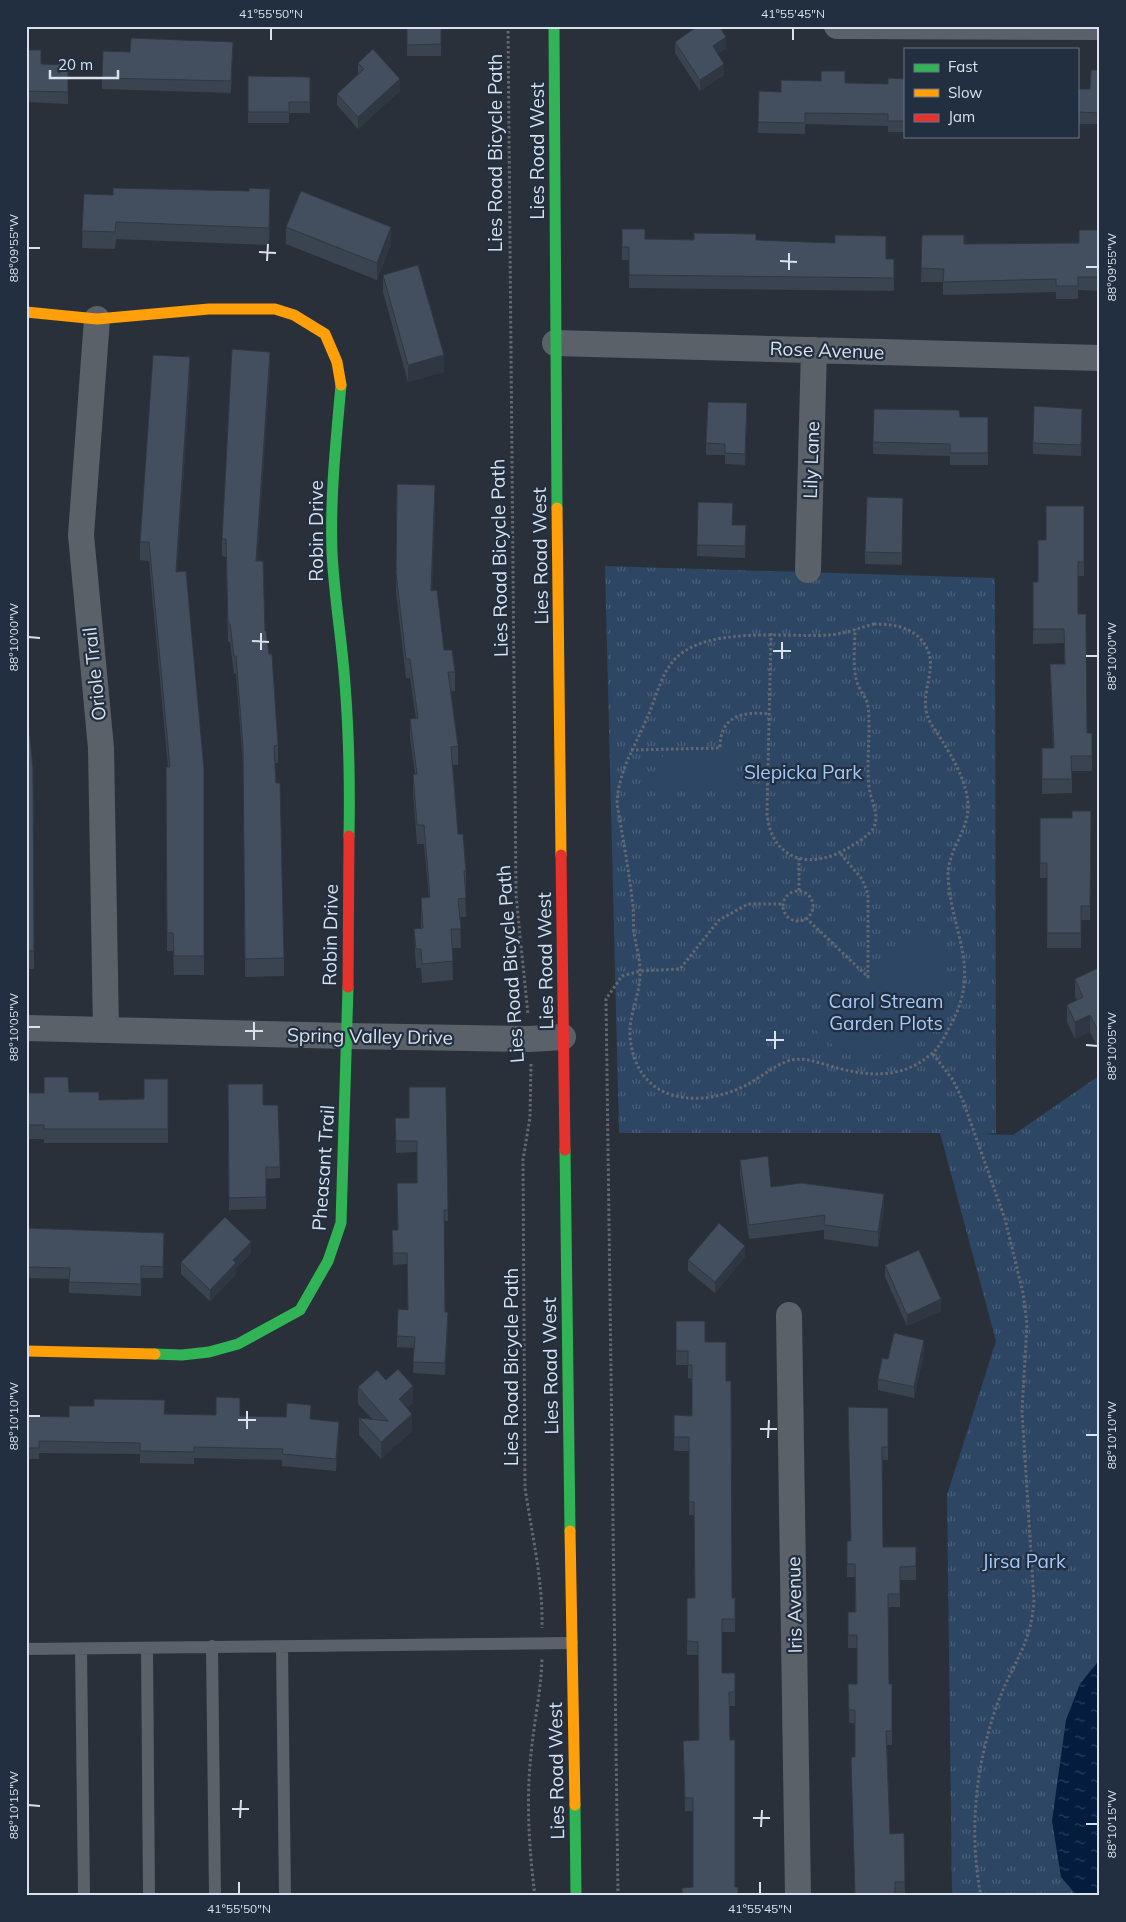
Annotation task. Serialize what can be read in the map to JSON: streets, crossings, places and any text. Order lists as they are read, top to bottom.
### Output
{
  "streets": {
    "street": [
      "Lies Road West",
      "Rose Avenue",
      "Lily Lane",
      "Robin Drive",
      "Oriole Trail",
      "Spring Valley Drive",
      "Pheasant Trail",
      "Iris Avenue"
    ],
    "path": ["Lies Road Bicycle Path"]
  },
  "crossings": [
    ["Lies Road West", "Rose Avenue"],
    ["Lies Road West", "Spring Valley Drive"],
    ["Lies Road Bicycle Path", "Spring Valley Drive"],
    ["Rose Avenue", "Lily Lane"],
    ["Robin Drive", "Oriole Trail"],
    ["Robin Drive", "Spring Valley Drive"],
    ["Robin Drive", "Pheasant Trail"],
    ["Oriole Trail", "Spring Valley Drive"],
    ["Spring Valley Drive", "Pheasant Trail"]
  ],
  "parks": ["Slepicka Park", "Carol Stream Garden Plots", "Jirsa Park"],
  "legend": ["Fast", "Slow", "Jam"],
  "scale_bar": "20 m",
  "coordinates": [
    "41°55'50\"N",
    "41°55'45\"N",
    "88°09'55\"W",
    "88°10'00\"W",
    "88°10'05\"W",
    "88°10'10\"W",
    "88°10'15\"W"
  ]
}
